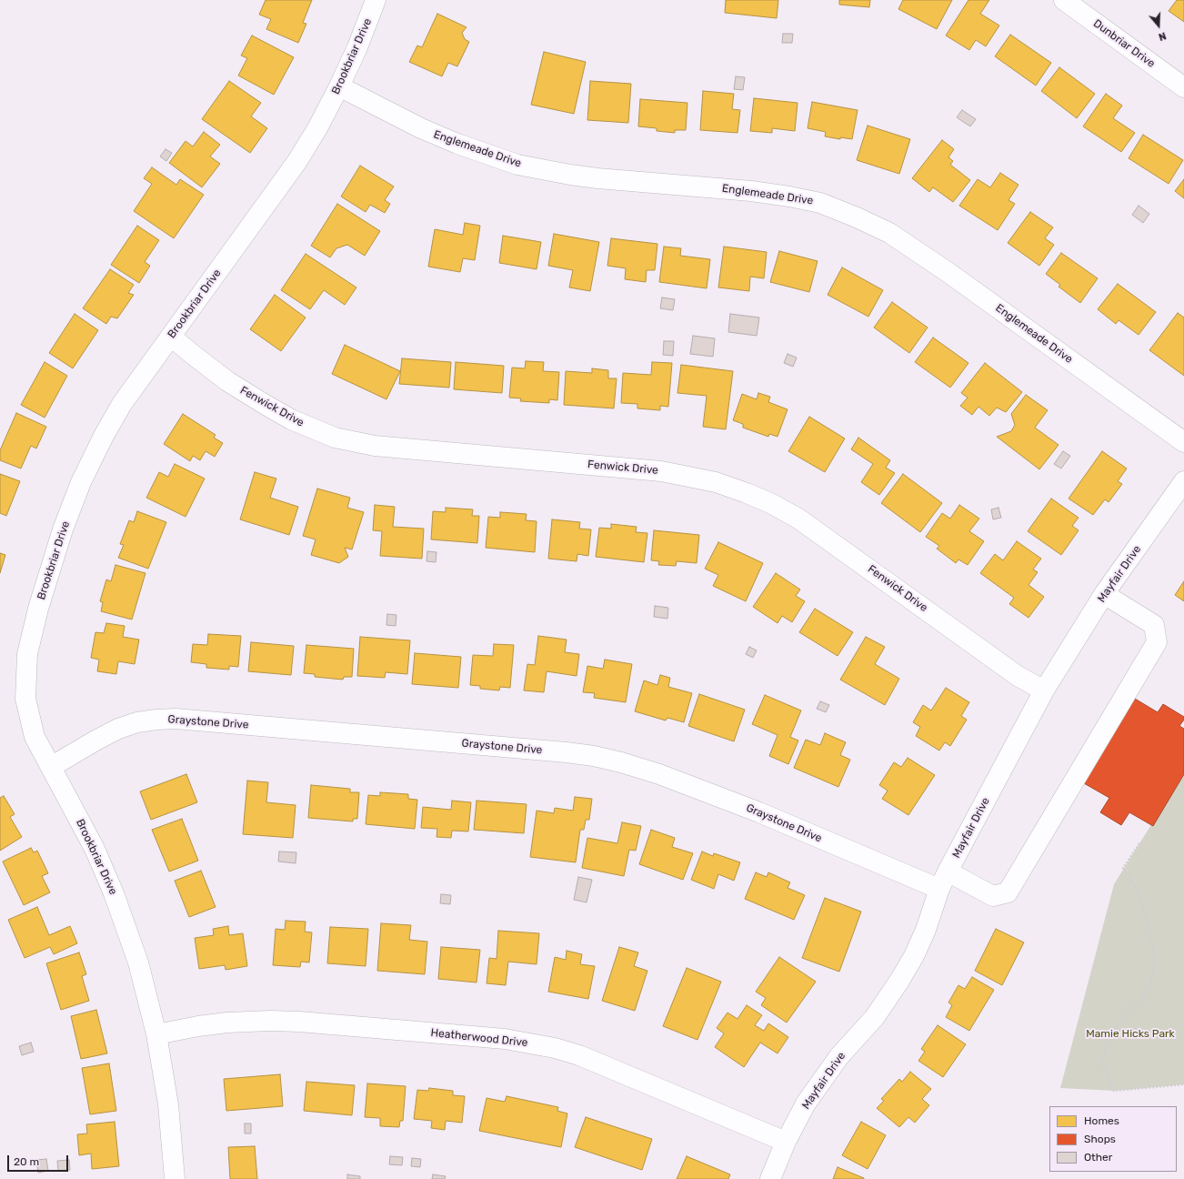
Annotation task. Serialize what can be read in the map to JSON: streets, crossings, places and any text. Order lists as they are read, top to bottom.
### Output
{
  "streets": {
    "street": [
      "Dunbriar Drive",
      "Brookbriar Drive",
      "Englemeade Drive",
      "Fenwick Drive",
      "Mayfair Drive",
      "Graystone Drive",
      "Heatherwood Drive"
    ]
  },
  "crossings": [
    ["Brookbriar Drive", "Englemeade Drive"],
    ["Brookbriar Drive", "Fenwick Drive"],
    ["Brookbriar Drive", "Graystone Drive"],
    ["Brookbriar Drive", "Heatherwood Drive"],
    ["Fenwick Drive", "Mayfair Drive"],
    ["Mayfair Drive", "Graystone Drive"],
    ["Mayfair Drive", "Heatherwood Drive"]
  ],
  "parks": ["Mamie Hicks Park"],
  "legend": ["Homes", "Shops", "Other"],
  "scale_bar": "20 m",
  "north": "bottom"
}
